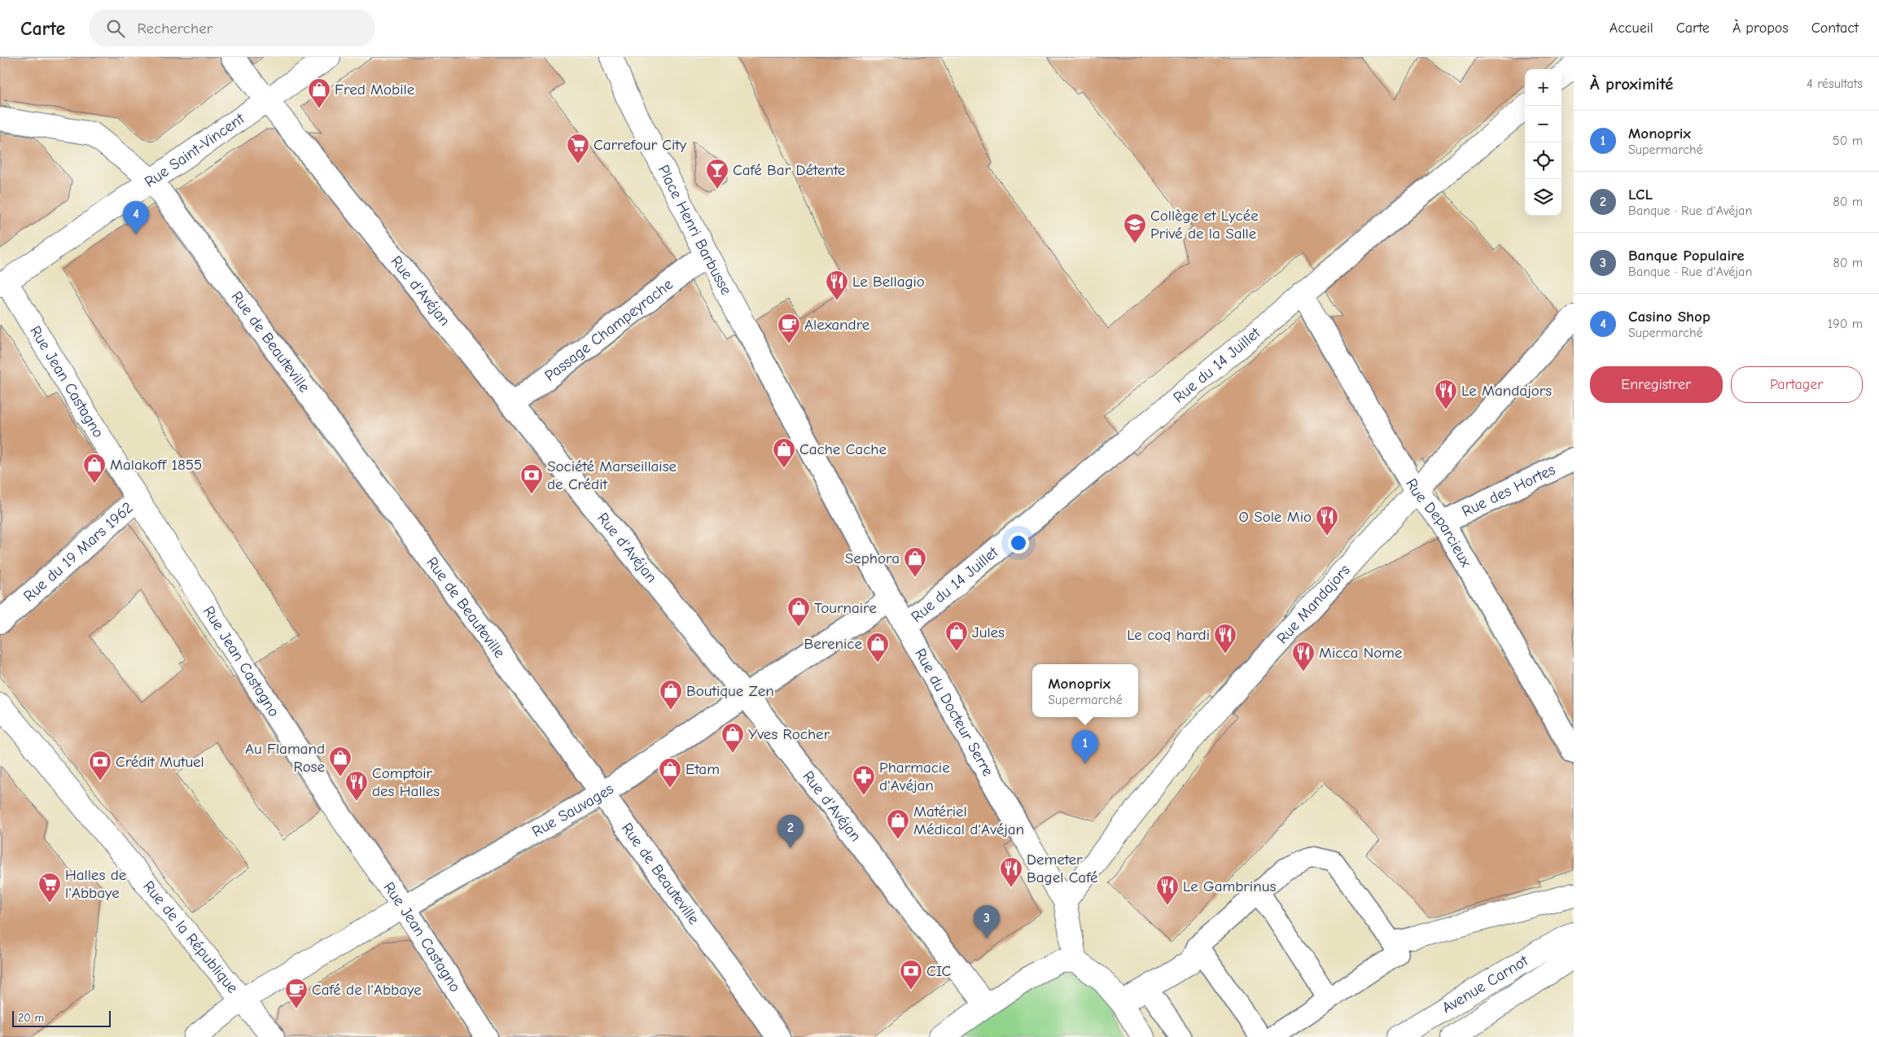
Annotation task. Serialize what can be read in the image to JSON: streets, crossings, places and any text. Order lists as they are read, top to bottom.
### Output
{
  "streets": {
    "street": [
      "Rue Saint-Vincent",
      "Place Henri Barbusse",
      "Rue d'Avéjan",
      "Passage Champeyrache",
      "Rue de Beauteville",
      "Rue du 14 Juillet",
      "Rue Jean Castagno",
      "Rue des Hortes",
      "Rue Deparcieux",
      "Rue du 19 Mars 1962",
      "Rue Mandajors",
      "Rue du Docteur Serre",
      "Rue Sauvages",
      "Rue de la République",
      "Avenue Carnot"
    ]
  },
  "crossings": [
    ["Rue Saint-Vincent", "Rue d'Avéjan"],
    ["Rue Saint-Vincent", "Rue de Beauteville"],
    ["Rue Saint-Vincent", "Rue Jean Castagno"],
    ["Place Henri Barbusse", "Passage Champeyrache"],
    ["Place Henri Barbusse", "Rue du Docteur Serre"],
    ["Rue d'Avéjan", "Passage Champeyrache"],
    ["Rue d'Avéjan", "Rue Sauvages"],
    ["Rue de Beauteville", "Rue Sauvages"],
    ["Rue du 14 Juillet", "Rue Deparcieux"],
    ["Rue du 14 Juillet", "Rue du Docteur Serre"],
    ["Rue Jean Castagno", "Rue du 19 Mars 1962"],
    ["Rue Jean Castagno", "Rue Sauvages"],
    ["Rue des Hortes", "Rue Deparcieux"],
    ["Rue Deparcieux", "Rue Mandajors"],
    ["Rue Mandajors", "Rue du Docteur Serre"],
    ["Rue du Docteur Serre", "Rue Sauvages"],
    ["Rue Sauvages", "Rue de la République"]
  ],
  "places": {
    "shop": [
      "Fred Mobile",
      "Cache Cache",
      "Malakoff 1855",
      "Sephora",
      "Tournaire",
      "Jules",
      "Berenice",
      "Boutique Zen",
      "Yves Rocher",
      "Au Flamand Rose",
      "Etam",
      "Matériel Médical d'Avéjan"
    ],
    "supermarket": ["Carrefour City", "Halles de l'Abbaye"],
    "bar": ["Café Bar Détente"],
    "school or university": ["Collège et Lycée Privé de la Salle"],
    "restaurant": [
      "Le Bellagio",
      "Le Mandajors",
      "O Sole Mio",
      "Le coq hardi",
      "Micca Nome",
      "Comptoir des Halles",
      "Demeter Bagel Café",
      "Le Gambrinus"
    ],
    "cafe": ["Alexandre", "Café de l'Abbaye"],
    "bank": ["Société Marseillaise de Crédit", "Crédit Mutuel", "CIC"],
    "pharmacy": ["Pharmacie d'Avéjan"]
  },
  "scale_bar": "20 m",
  "page": {
    "header": "Carte",
    "search": "Rechercher",
    "nav": [
      "Accueil",
      "Carte",
      "À propos",
      "Contact"
    ],
    "heading": ["À proximité", "4 résultats"],
    "map_buttons": ["+", "−"],
    "list": [
      {
        "mark": "1",
        "name": "Monoprix",
        "note": "Supermarché",
        "value": "50 m"
      },
      {
        "mark": "2",
        "name": "LCL",
        "note": "Banque · Rue d'Avéjan",
        "value": "80 m"
      },
      {
        "mark": "3",
        "name": "Banque Populaire",
        "note": "Banque · Rue d'Avéjan",
        "value": "80 m"
      },
      {
        "mark": "4",
        "name": "Casino Shop",
        "note": "Supermarché",
        "value": "190 m"
      }
    ],
    "pins": [
      "4",
      "1",
      "2",
      "3"
    ],
    "buttons": ["Enregistrer", "Partager"],
    "popup": ["Monoprix", "Supermarché"],
    "scale": "20 m"
  }
}
